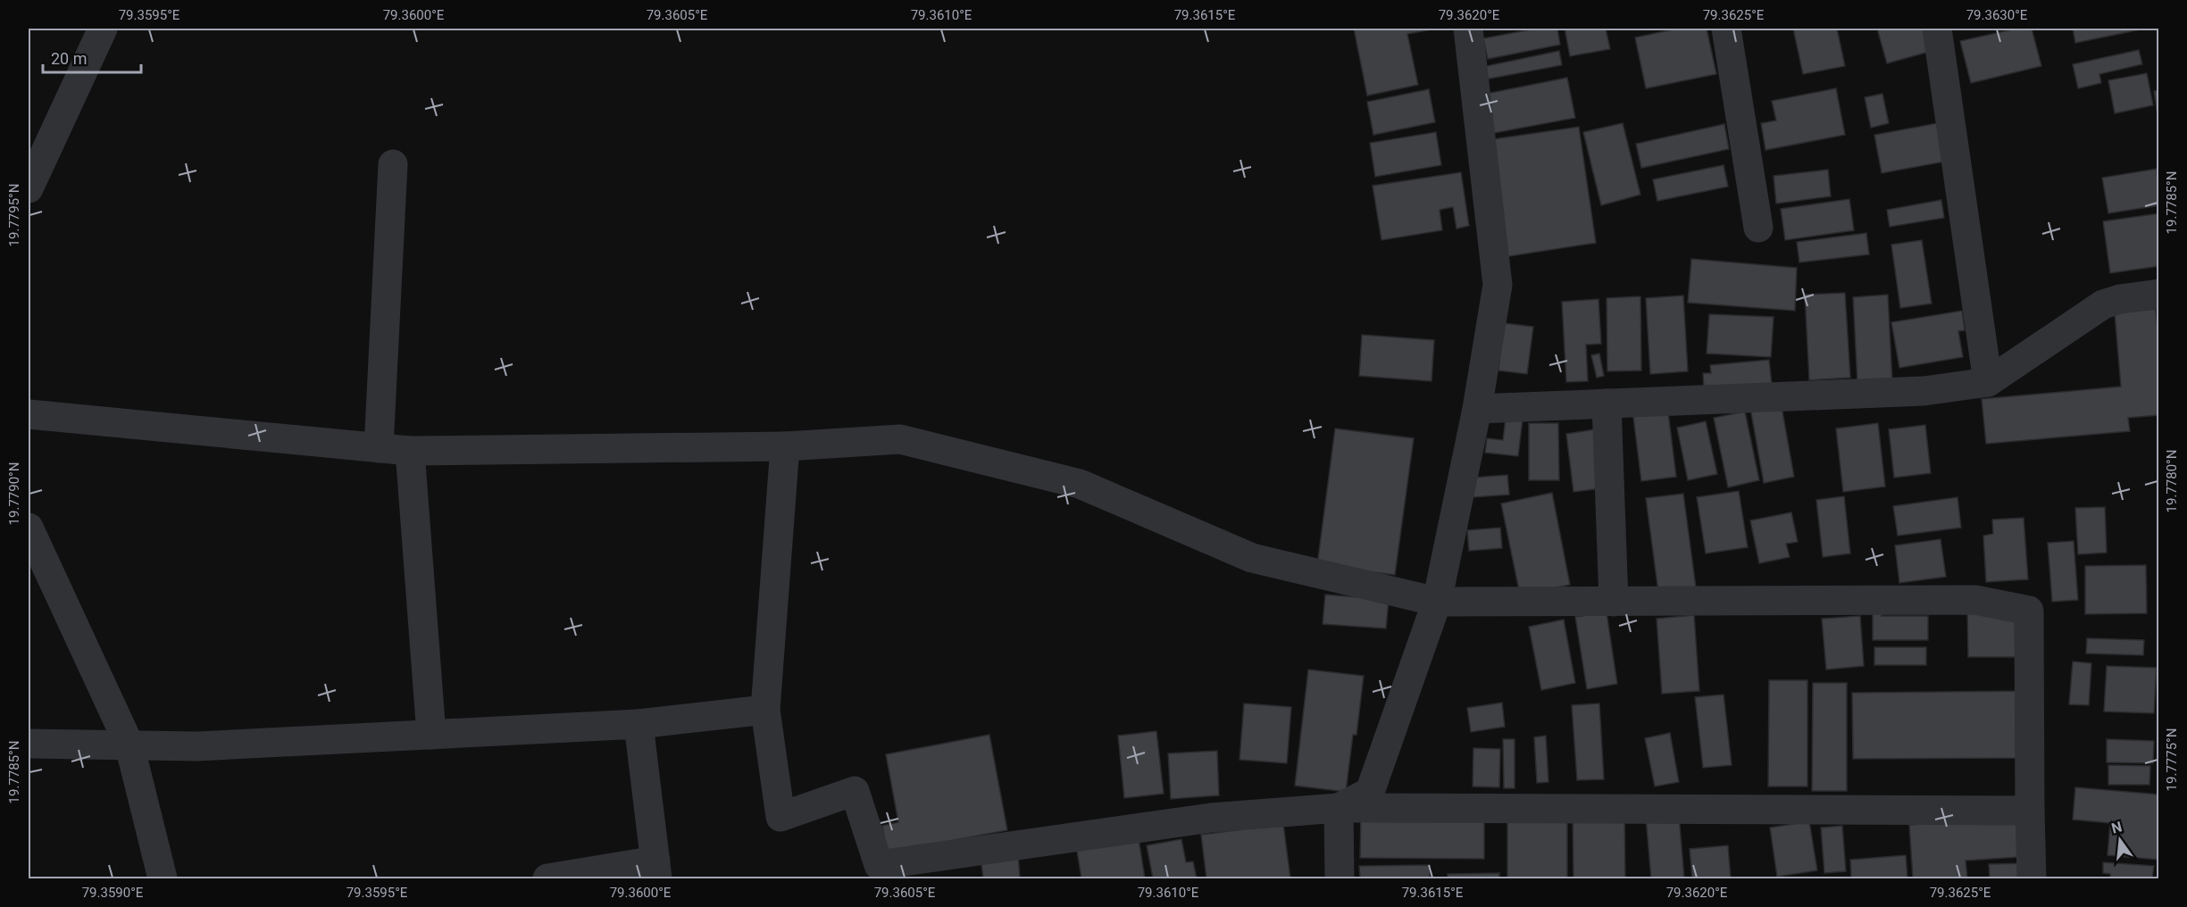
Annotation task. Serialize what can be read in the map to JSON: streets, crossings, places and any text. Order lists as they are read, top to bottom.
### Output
{
  "scale_bar": "20 m",
  "north": "top",
  "coordinates": [
    "79.3595°E",
    "79.3600°E",
    "79.3605°E",
    "79.3610°E",
    "79.3615°E",
    "79.3620°E",
    "79.3625°E",
    "79.3630°E",
    "19.7785°N",
    "19.7795°N",
    "19.7780°N",
    "19.7790°N",
    "19.7775°N",
    "79.3590°E"
  ]
}
